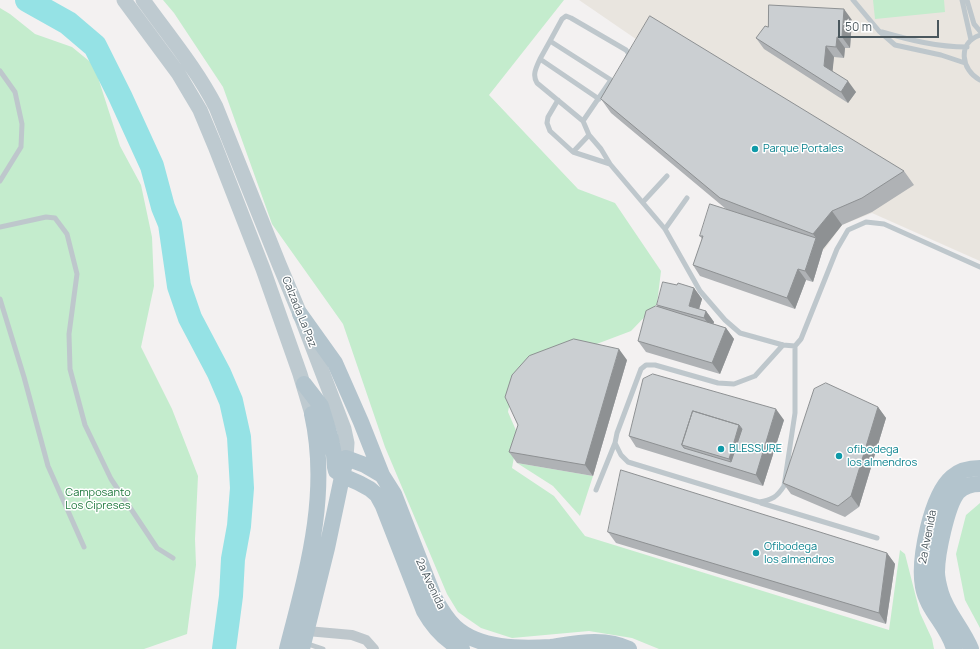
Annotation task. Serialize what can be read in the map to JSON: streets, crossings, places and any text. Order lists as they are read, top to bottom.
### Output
{
  "streets": {
    "main road": ["Calzada La Paz", "2a Avenida"]
  },
  "crossings": [
    ["Calzada La Paz", "2a Avenida"]
  ],
  "parks": ["Camposanto Los Cipreses"],
  "places": [
    "Parque Portales",
    "BLESSURE",
    "ofibodega los almendros",
    "Ofibodega los almendros"
  ],
  "scale_bar": "50 m"
}
